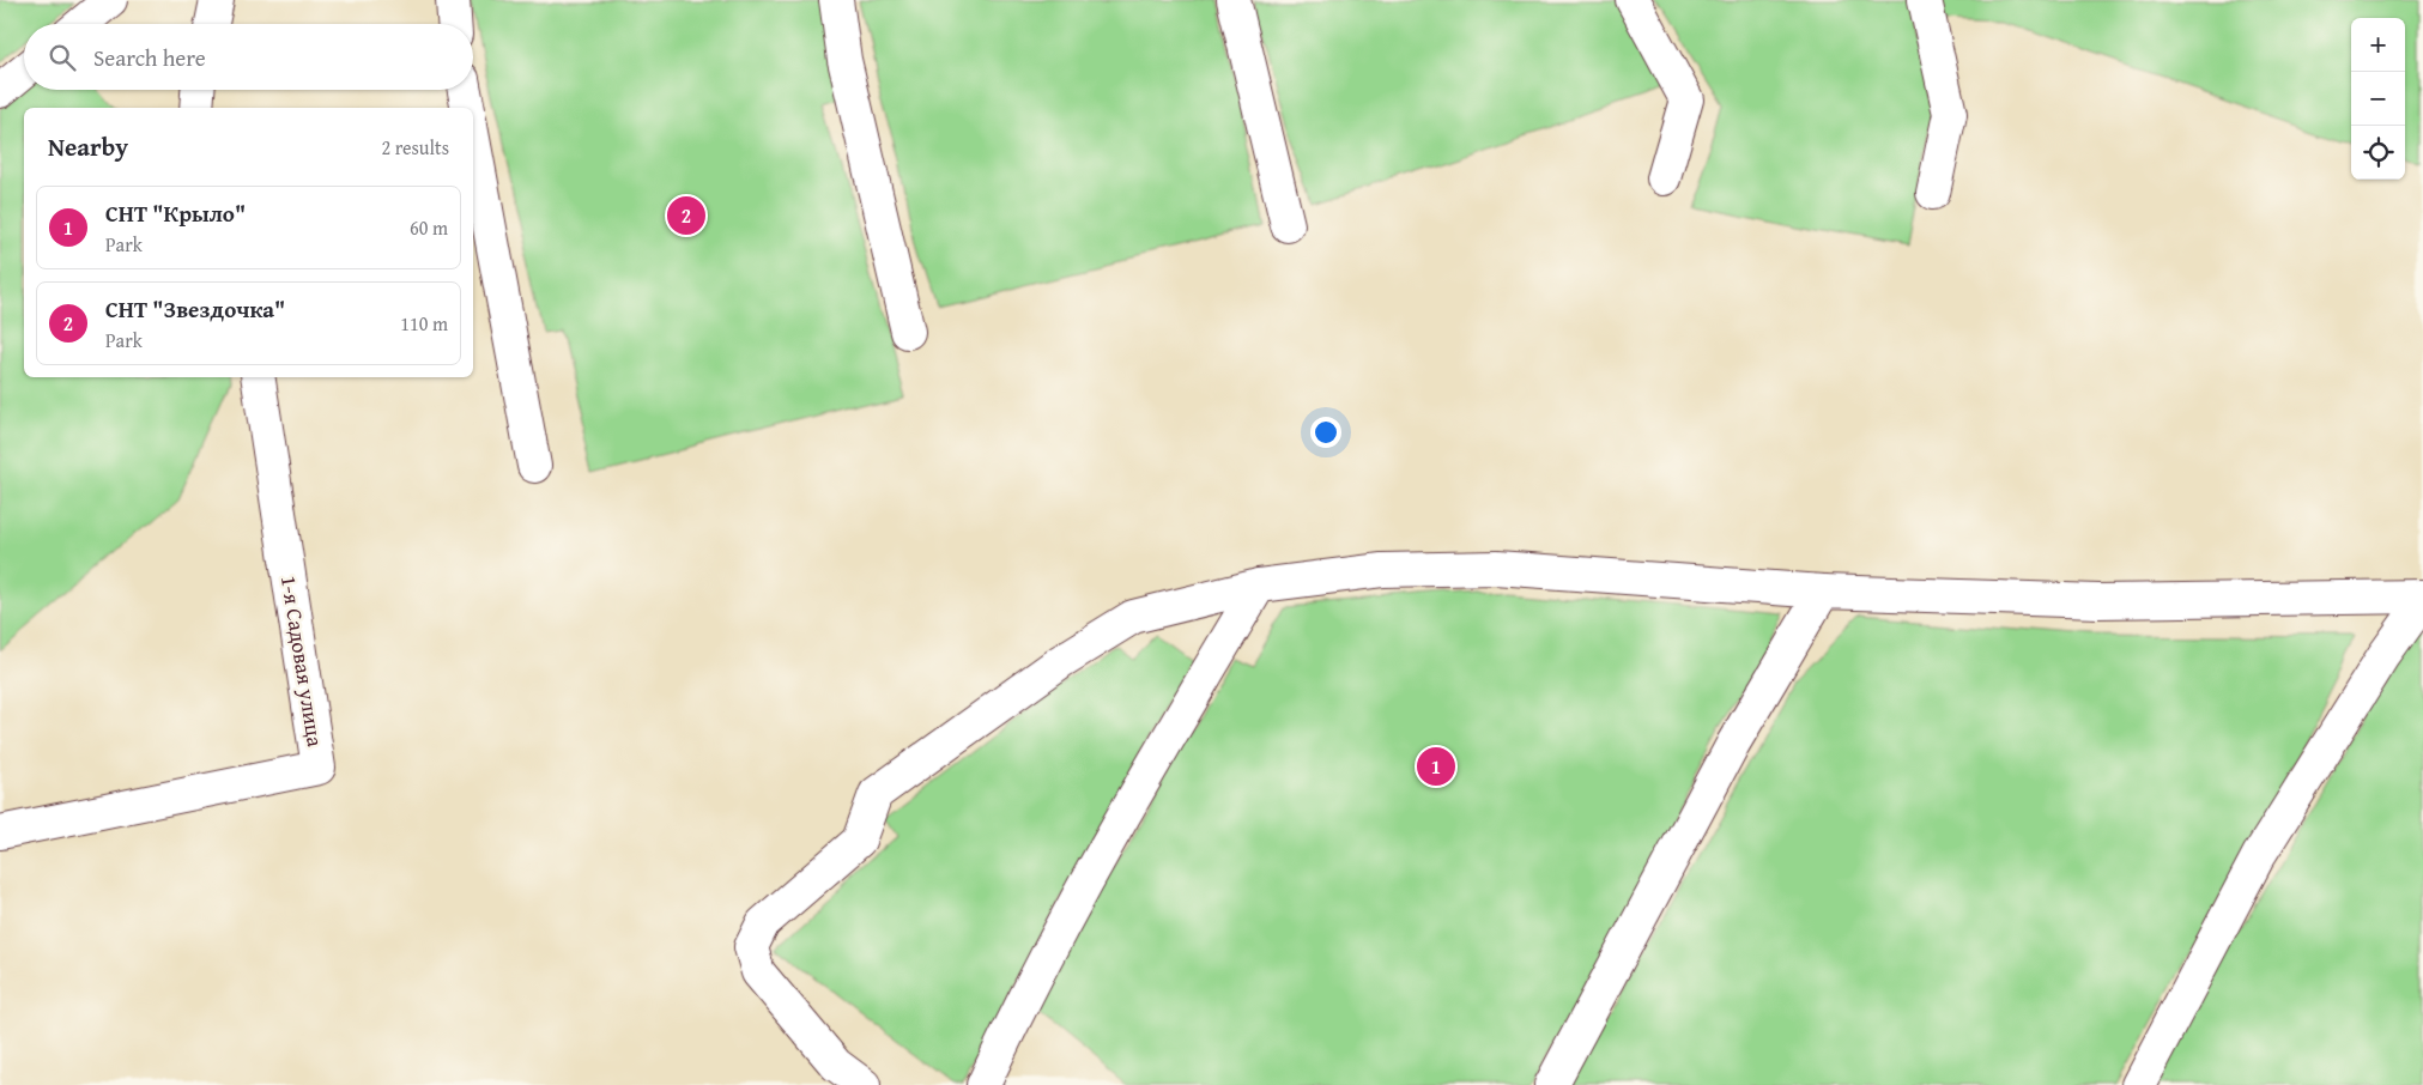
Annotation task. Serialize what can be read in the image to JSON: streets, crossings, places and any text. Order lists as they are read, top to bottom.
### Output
{
  "streets": {
    "street": ["1-я Садовая улица"]
  },
  "page": {
    "map_buttons": ["+", "−"],
    "search": "Search here",
    "heading": ["Nearby", "2 results"],
    "list": [
      {
        "mark": "1",
        "name": "СНТ \"Крыло\"",
        "note": "Park",
        "value": "60 m"
      },
      {
        "mark": "2",
        "name": "СНТ \"Звездочка\"",
        "note": "Park",
        "value": "110 m"
      }
    ],
    "pins": ["2", "1"]
  }
}
